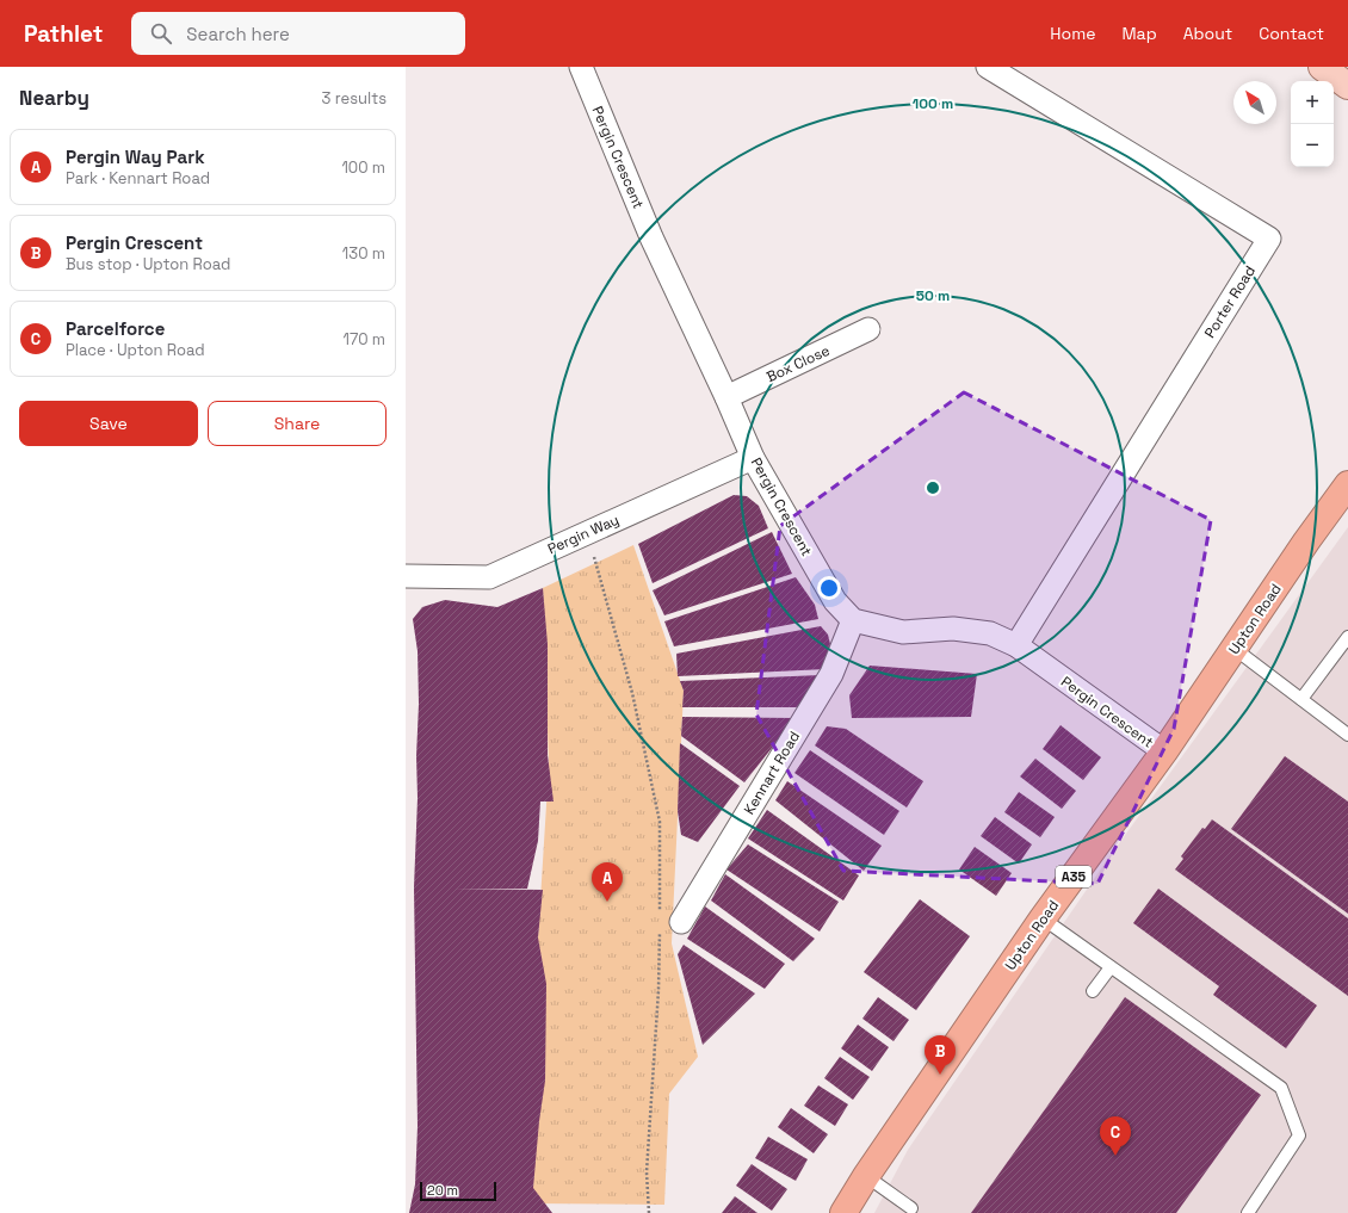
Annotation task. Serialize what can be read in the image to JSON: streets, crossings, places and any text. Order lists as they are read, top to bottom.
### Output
{
  "streets": {
    "highway": ["Upton Road", "A35"],
    "street": [
      "Pergin Crescent",
      "Porter Road",
      "Box Close",
      "Pergin Way",
      "Kennart Road"
    ]
  },
  "crossings": [
    ["Pergin Crescent", "Porter Road"],
    ["Pergin Crescent", "Box Close"],
    ["Pergin Crescent", "Pergin Way"],
    ["Pergin Crescent", "Upton Road"],
    ["Pergin Crescent", "Kennart Road"]
  ],
  "scale_bar": "20 m",
  "north": "top left",
  "page": {
    "header": "Pathlet",
    "search": "Search here",
    "nav": [
      "Home",
      "Map",
      "About",
      "Contact"
    ],
    "heading": ["Nearby", "3 results"],
    "map_buttons": ["+", "−"],
    "list": [
      {
        "mark": "A",
        "name": "Pergin Way Park",
        "note": "Park · Kennart Road",
        "value": "100 m"
      },
      {
        "mark": "B",
        "name": "Pergin Crescent",
        "note": "Bus stop · Upton Road",
        "value": "130 m"
      },
      {
        "mark": "C",
        "name": "Parcelforce",
        "note": "Place · Upton Road",
        "value": "170 m"
      }
    ],
    "buttons": ["Save", "Share"],
    "pins": ["A", "B", "C"],
    "scale": "20 m"
  },
  "rings": ["100 m", "50 m"]
}
